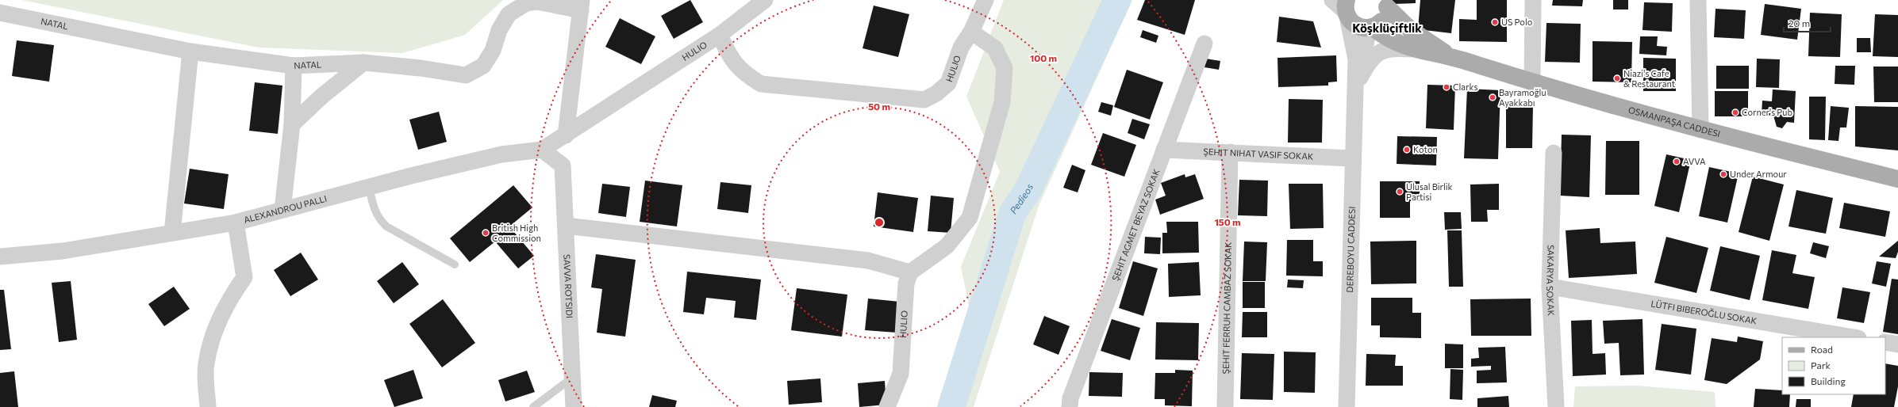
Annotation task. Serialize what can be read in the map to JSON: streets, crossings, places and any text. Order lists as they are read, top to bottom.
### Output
{
  "streets": {
    "main road": ["OSMANPAŞA CADDESI"],
    "street": [
      "NATAL",
      "HULIO",
      "ŞEHIT NIHAT VASIF SOKAK",
      "ALEXANDROU PALLI",
      "ŞEHIT AGMET BEYAZ SOKAK",
      "DEREBOYU CADDESI",
      "SAKARYA SOKAK",
      "SAVVA ROTSIDI",
      "ŞEHIT FERRUH CAMBAZ SOKAK",
      "LÜTFI BIBEROĞLU SOKAK"
    ]
  },
  "crossings": [
    ["HULIO", "ALEXANDROU PALLI"],
    ["HULIO", "SAVVA ROTSIDI"],
    ["OSMANPAŞA CADDESI", "DEREBOYU CADDESI"],
    ["ŞEHIT NIHAT VASIF SOKAK", "ŞEHIT AGMET BEYAZ SOKAK"],
    ["ŞEHIT NIHAT VASIF SOKAK", "DEREBOYU CADDESI"],
    ["ŞEHIT NIHAT VASIF SOKAK", "ŞEHIT FERRUH CAMBAZ SOKAK"],
    ["ALEXANDROU PALLI", "SAVVA ROTSIDI"],
    ["SAKARYA SOKAK", "LÜTFI BIBEROĞLU SOKAK"]
  ],
  "districts": ["Köşklüçiftlik"],
  "water": ["Pedieos"],
  "places": [
    "US Polo",
    "Niazi's Cafe & Restaurant",
    "Clarks",
    "Bayramoğlu Ayakkabı",
    "Corner's Pub",
    "Koton",
    "AVVA",
    "Under Armour",
    "Ulusal Birlik Partisi",
    "British High Commission"
  ],
  "legend": ["Road", "Park", "Building"],
  "scale_bar": "20 m",
  "rings": ["100 m", "50 m", "150 m"]
}
